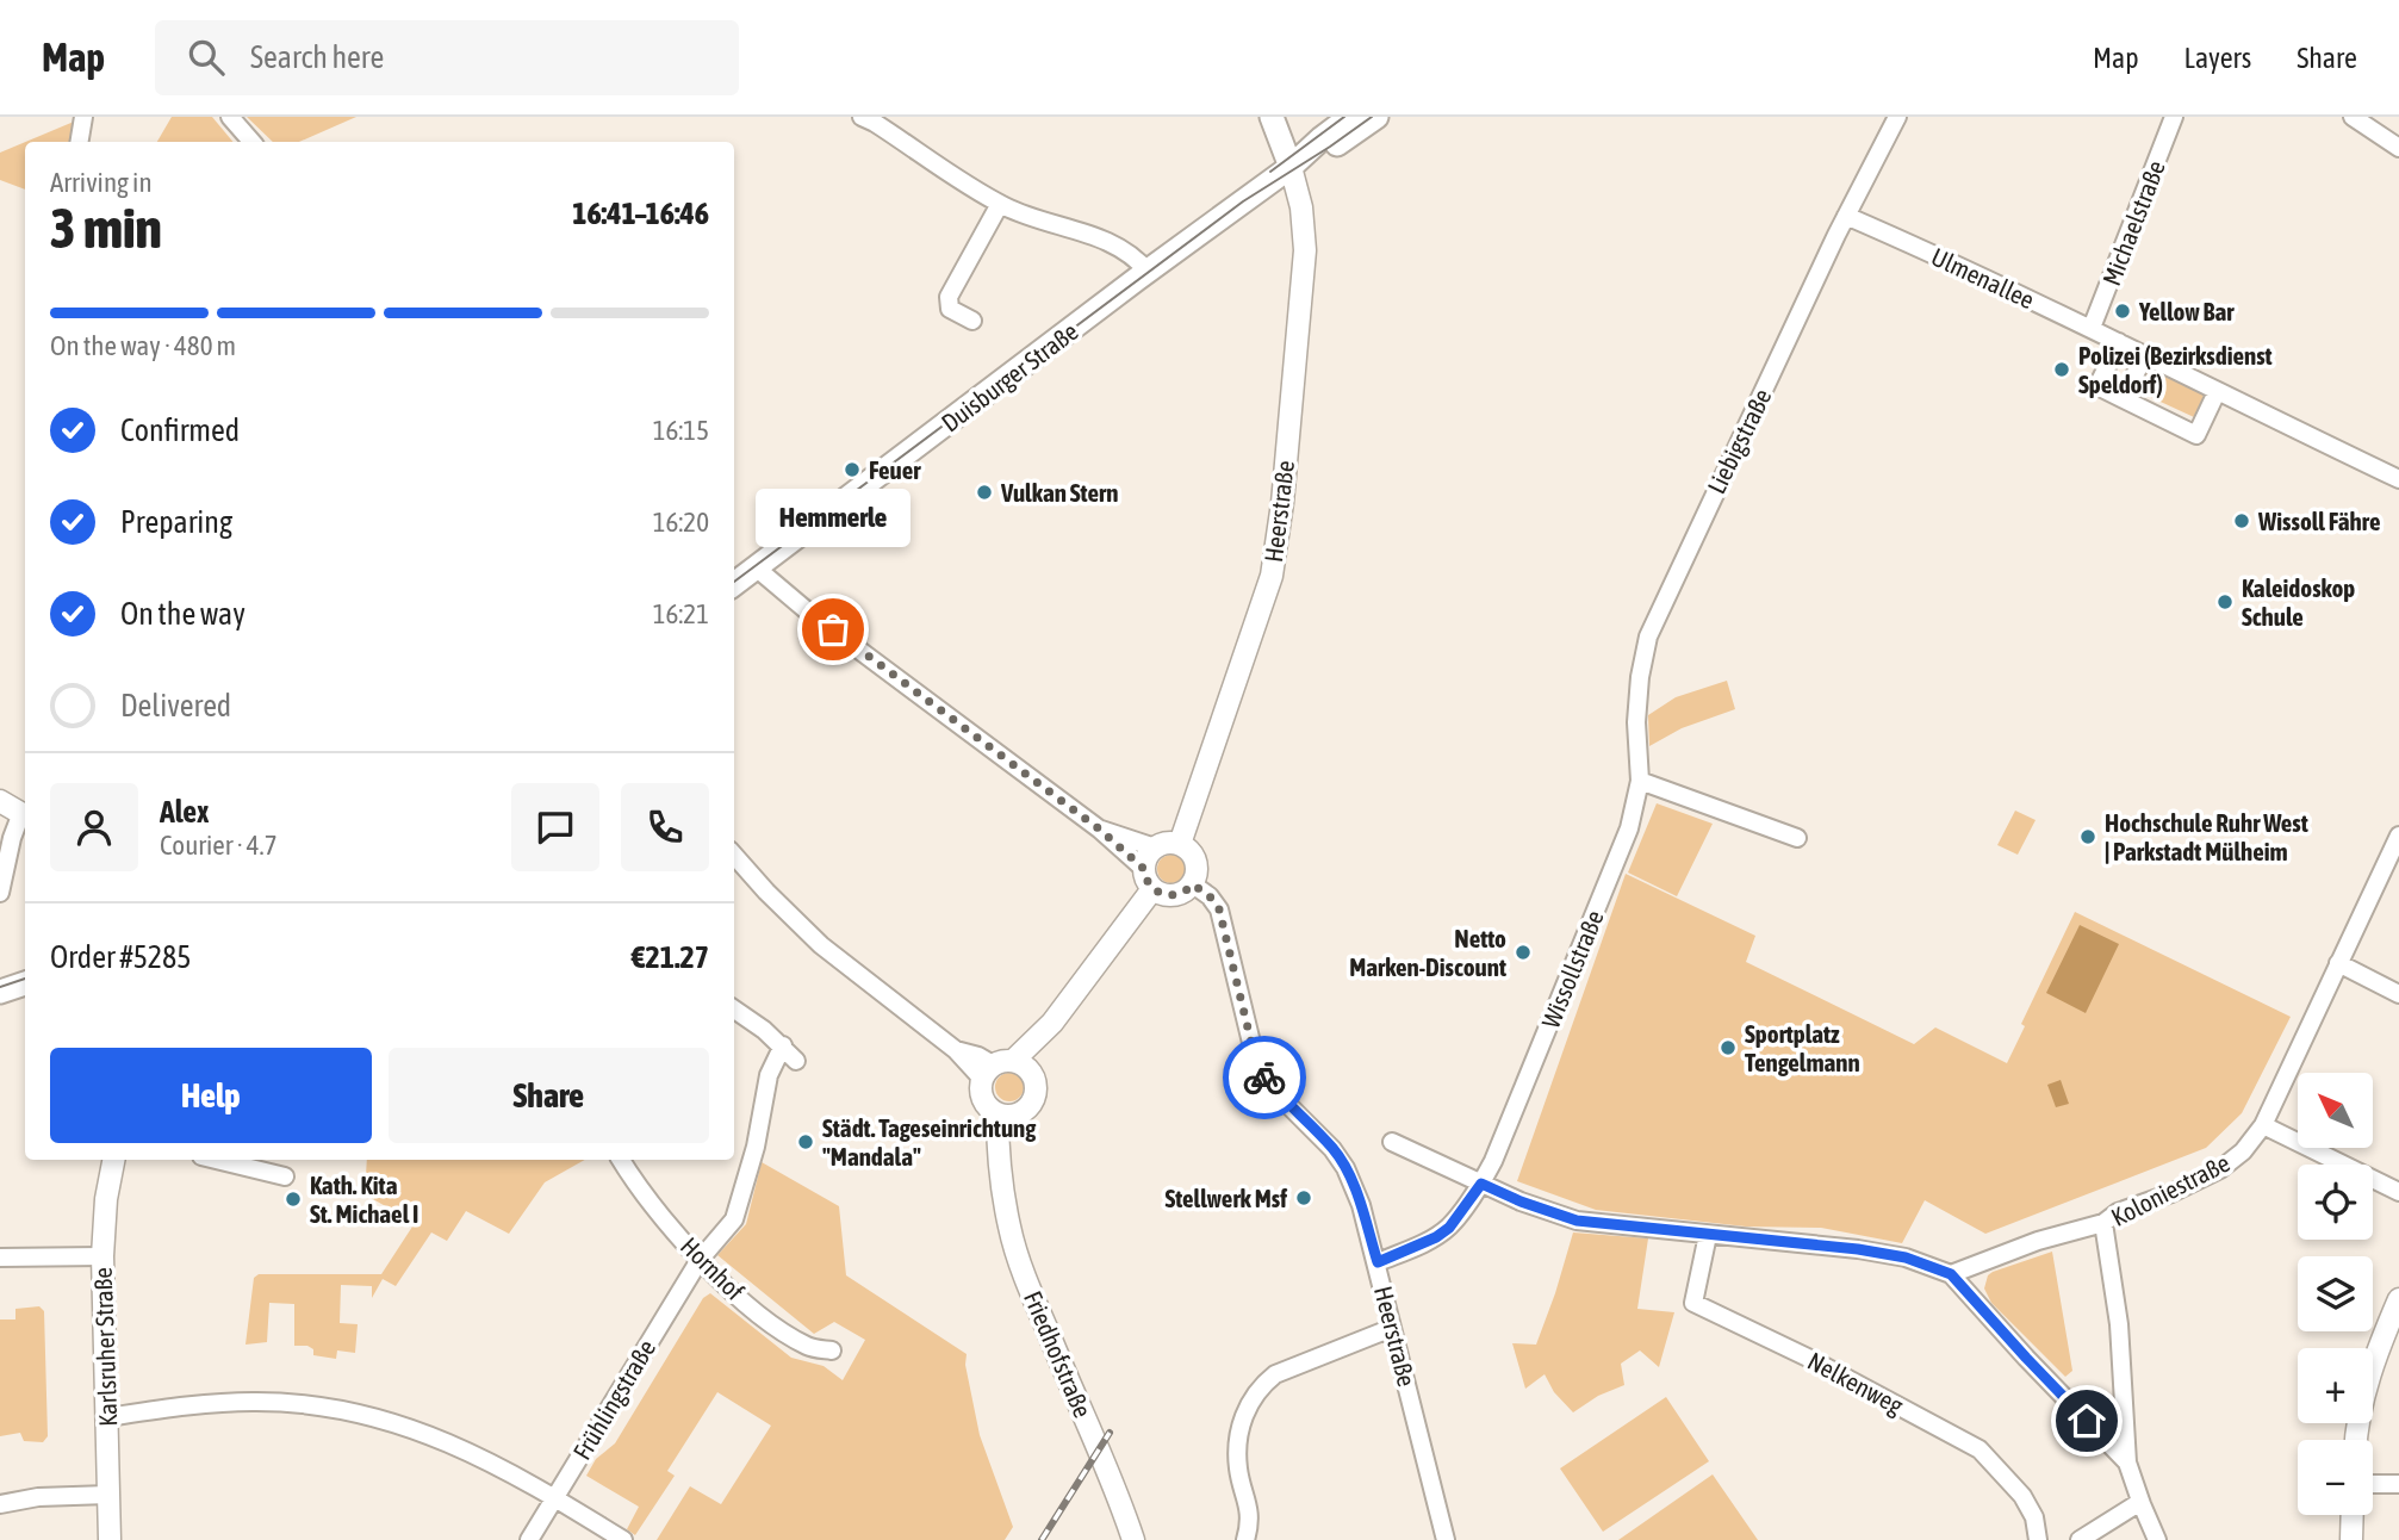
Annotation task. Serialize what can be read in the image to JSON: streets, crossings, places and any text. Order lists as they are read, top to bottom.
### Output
{
  "streets": {
    "main road": ["Duisburger Straße"],
    "street": [
      "Michaelstraße",
      "Ulmenallee",
      "Liebigstraße",
      "Heerstraße",
      "Wissollstraße",
      "Koloniestraße",
      "Hornhof",
      "Karlsruher Straße",
      "Friedhofstraße",
      "Nelkenweg",
      "Frühlingstraße"
    ]
  },
  "crossings": [
    ["Michaelstraße", "Ulmenallee"],
    ["Ulmenallee", "Liebigstraße"],
    ["Duisburger Straße", "Heerstraße"],
    ["Liebigstraße", "Wissollstraße"],
    ["Heerstraße", "Wissollstraße"],
    ["Hornhof", "Frühlingstraße"]
  ],
  "places": [
    "Yellow Bar",
    "Polizei (Bezirksdienst Speldorf)",
    "Feuer",
    "Vulkan Stern",
    "Wissoll Fähre",
    "Kaleidoskop Schule",
    "Hemmerle",
    "Hochschule Ruhr West | Parkstadt Mülheim",
    "Netto Marken-Discount",
    "Sportplatz Tengelmann",
    "Städt. Tageseinrichtung \"Mandala\"",
    "Stellwerk Msf",
    "Kath. Kita St. Michael I"
  ],
  "north": "top left",
  "page": {
    "header": "Map",
    "search": "Search here",
    "nav": ["Map", "Layers", "Share"],
    "heading": ["3 min", "Arriving in", "16:41–16:46"],
    "panel": [
      "Alex",
      "Courier · 4.7",
      "Order #5285",
      "€21.27"
    ],
    "bar": "On the way · 480 m",
    "list": [
      ["Confirmed", "16:15"],
      ["Preparing", "16:20"],
      ["On the way", "16:21"],
      "Delivered"
    ],
    "bubble": "Hemmerle",
    "buttons": ["Help", "Share"],
    "map_buttons": ["+", "−"]
  }
}
